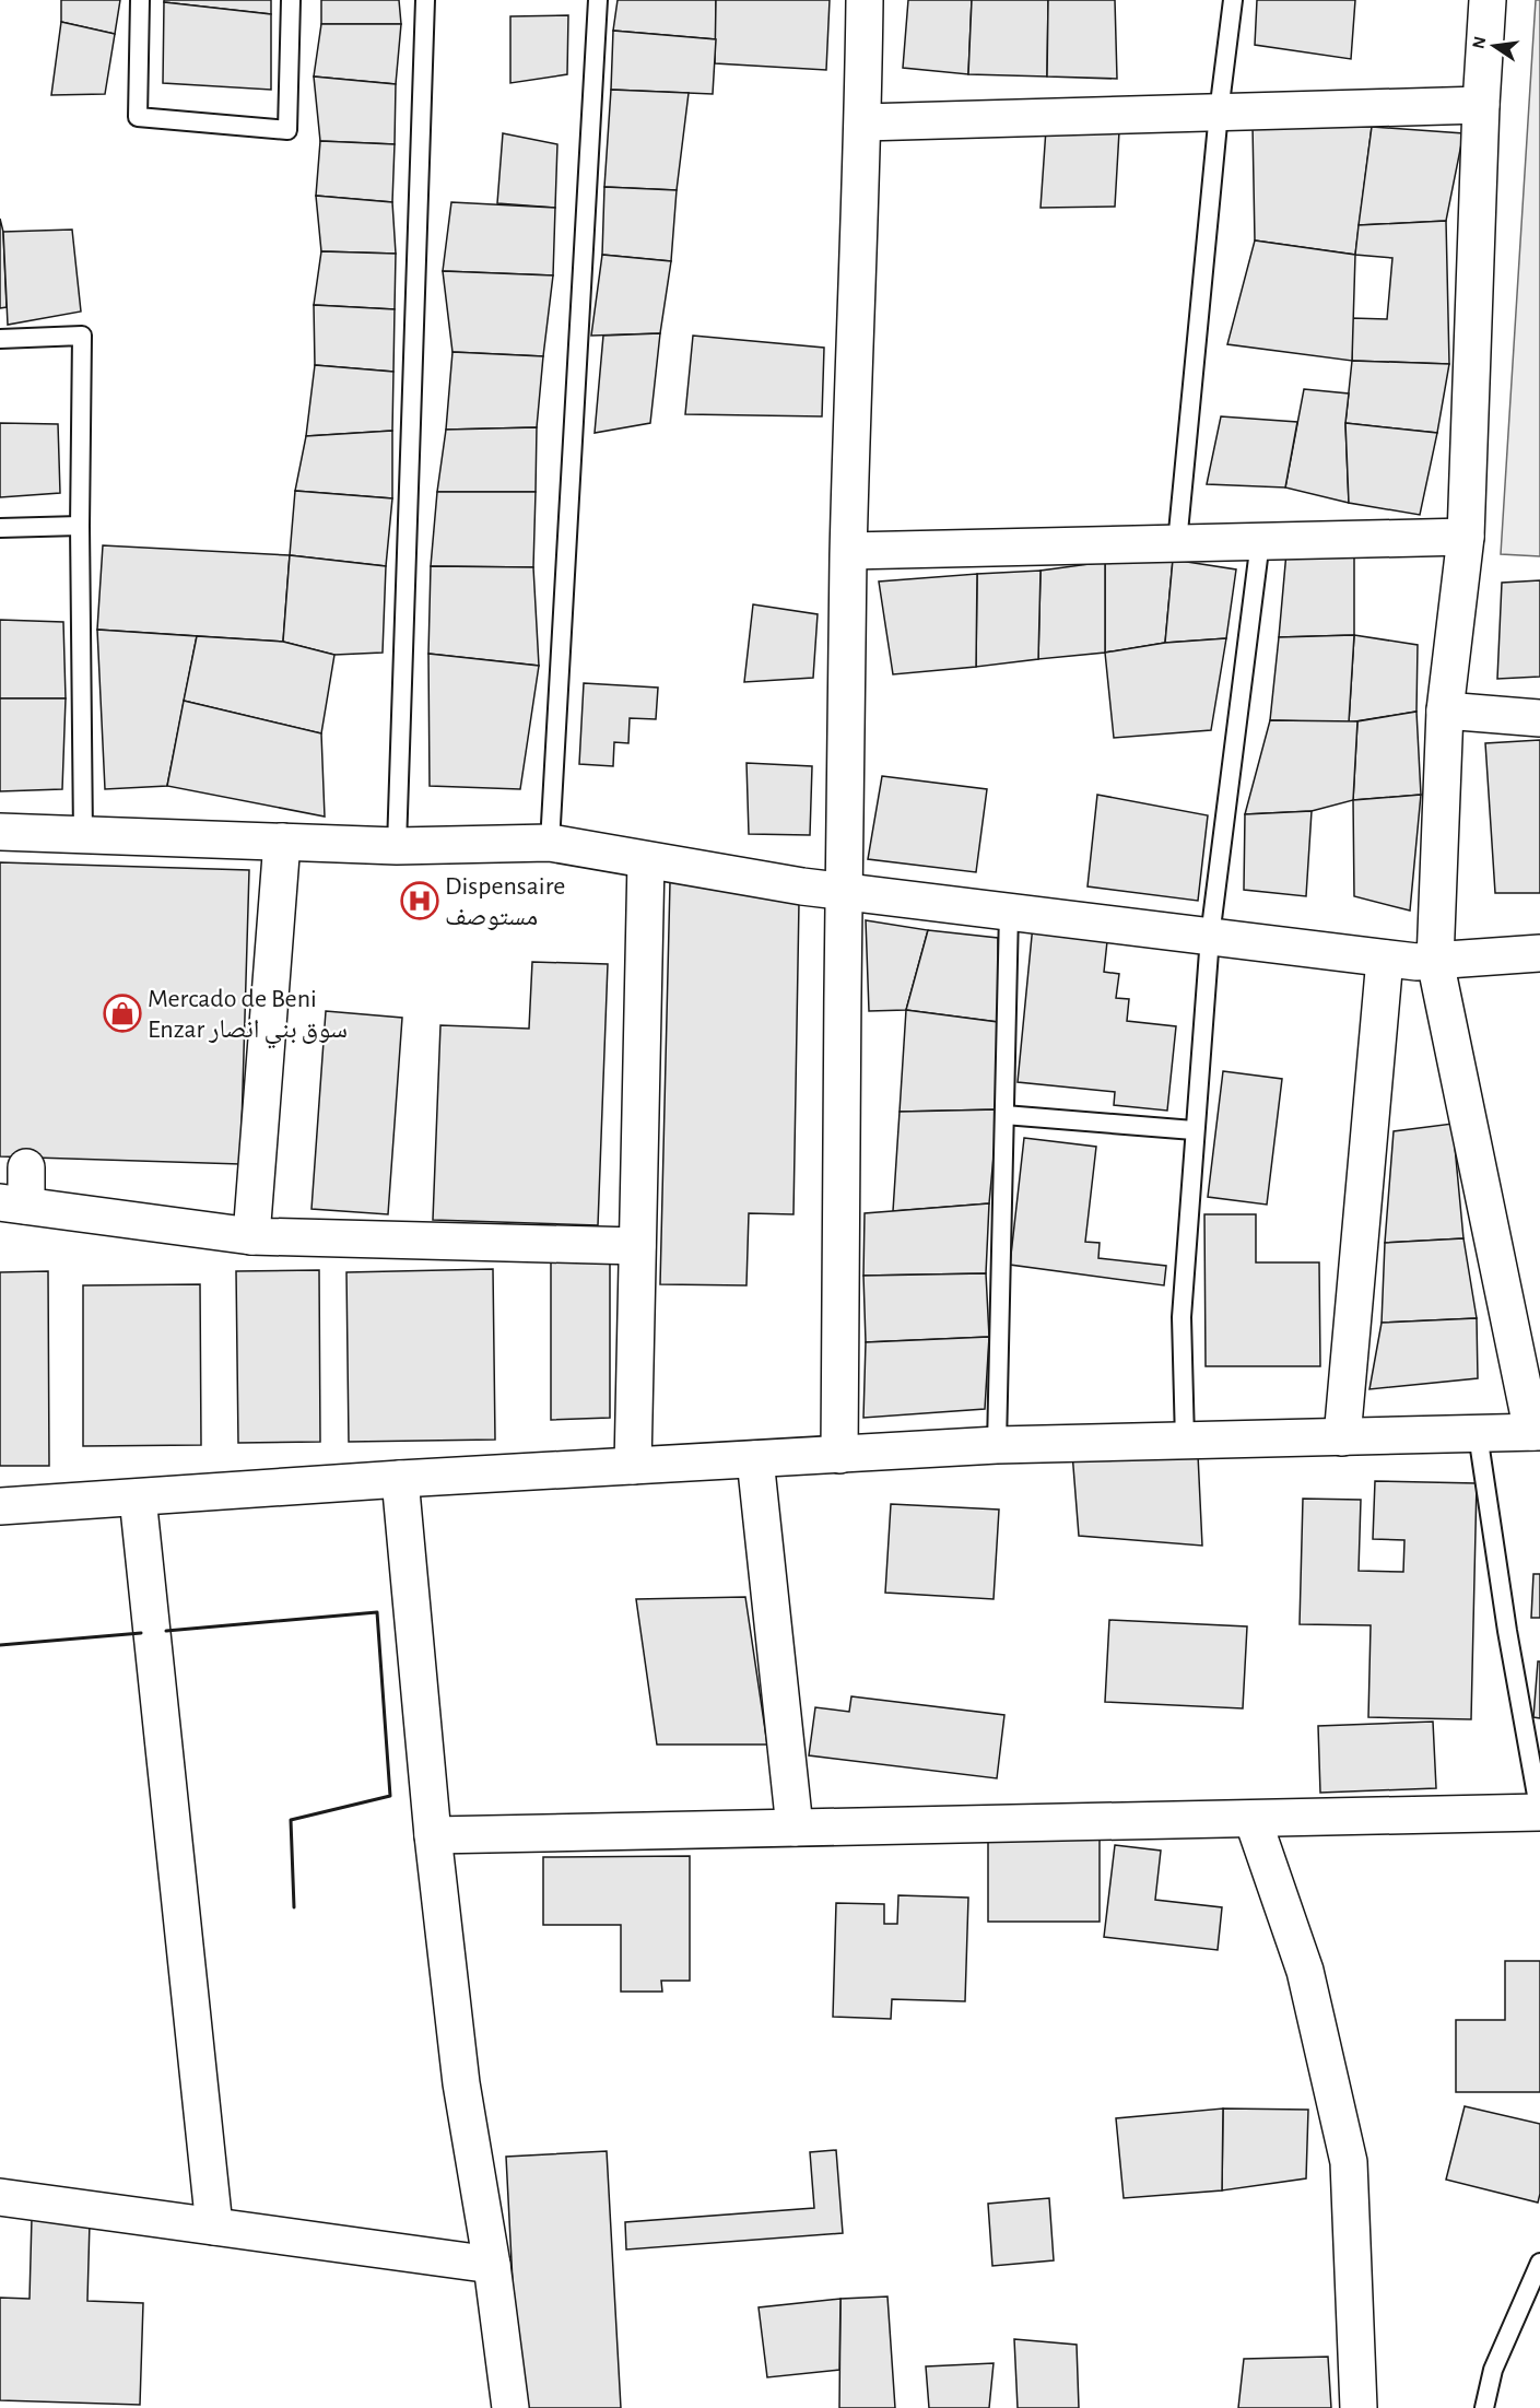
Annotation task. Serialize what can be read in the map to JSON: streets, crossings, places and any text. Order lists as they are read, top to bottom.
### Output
{
  "places": {
    "hospital": ["Dispensaire مستوصف"],
    "shop": ["Mercado de Beni Enzar سوق بني انصار"]
  },
  "north": "left"
}
